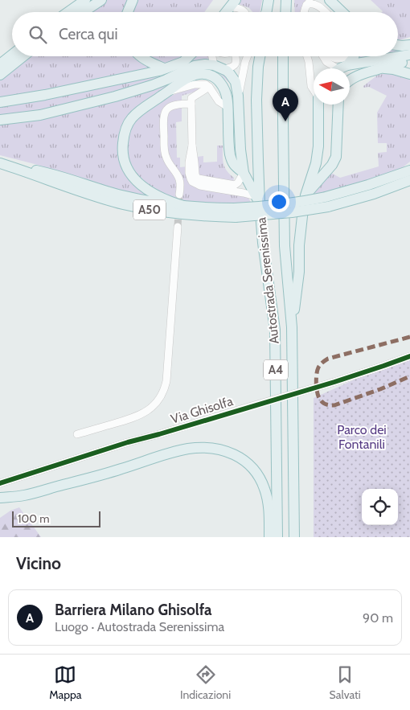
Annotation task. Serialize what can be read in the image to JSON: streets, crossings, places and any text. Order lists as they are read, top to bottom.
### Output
{
  "streets": {
    "highway": ["A50", "Autostrada Serenissima", "A4"],
    "street": ["Via Ghisolfa"]
  },
  "parks": ["Parco dei Fontanili"],
  "scale_bar": "100 m",
  "north": "left",
  "page": {
    "search": "Cerca qui",
    "pins": "A",
    "scale": "100 m",
    "heading": "Vicino",
    "list": [
      {
        "mark": "A",
        "name": "Barriera Milano Ghisolfa",
        "note": "Luogo · Autostrada Serenissima",
        "value": "90 m"
      }
    ],
    "nav": ["Mappa", "Indicazioni", "Salvati"]
  }
}
